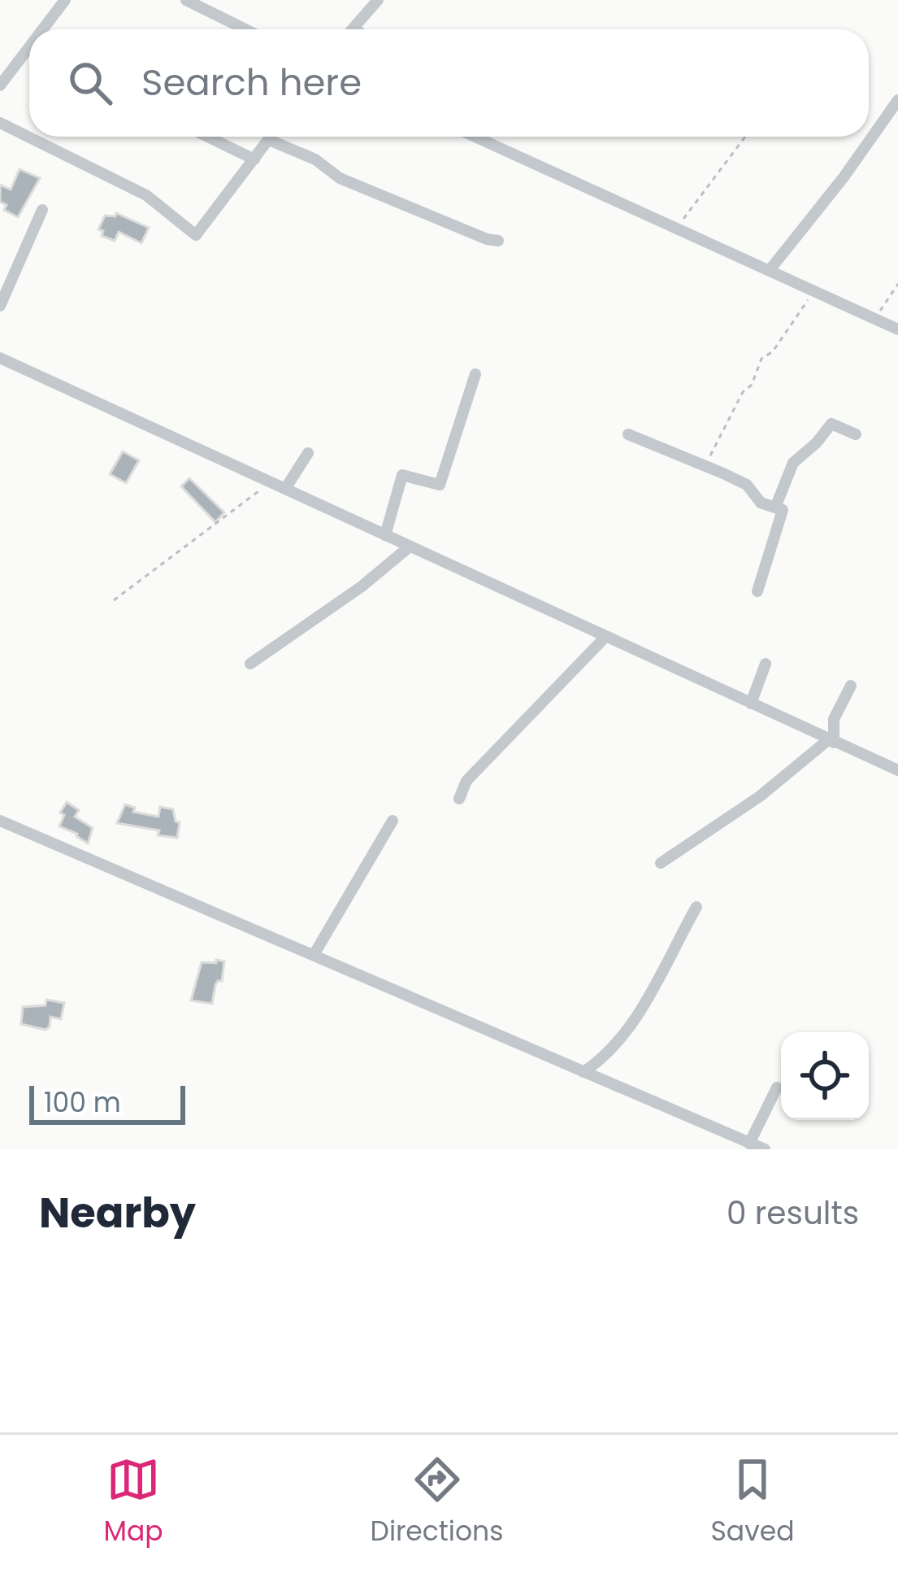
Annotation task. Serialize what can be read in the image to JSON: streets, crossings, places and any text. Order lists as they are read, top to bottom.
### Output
{
  "scale_bar": "100 m",
  "page": {
    "search": "Search here",
    "scale": "100 m",
    "heading": ["Nearby", "0 results"],
    "nav": ["Map", "Directions", "Saved"]
  }
}
